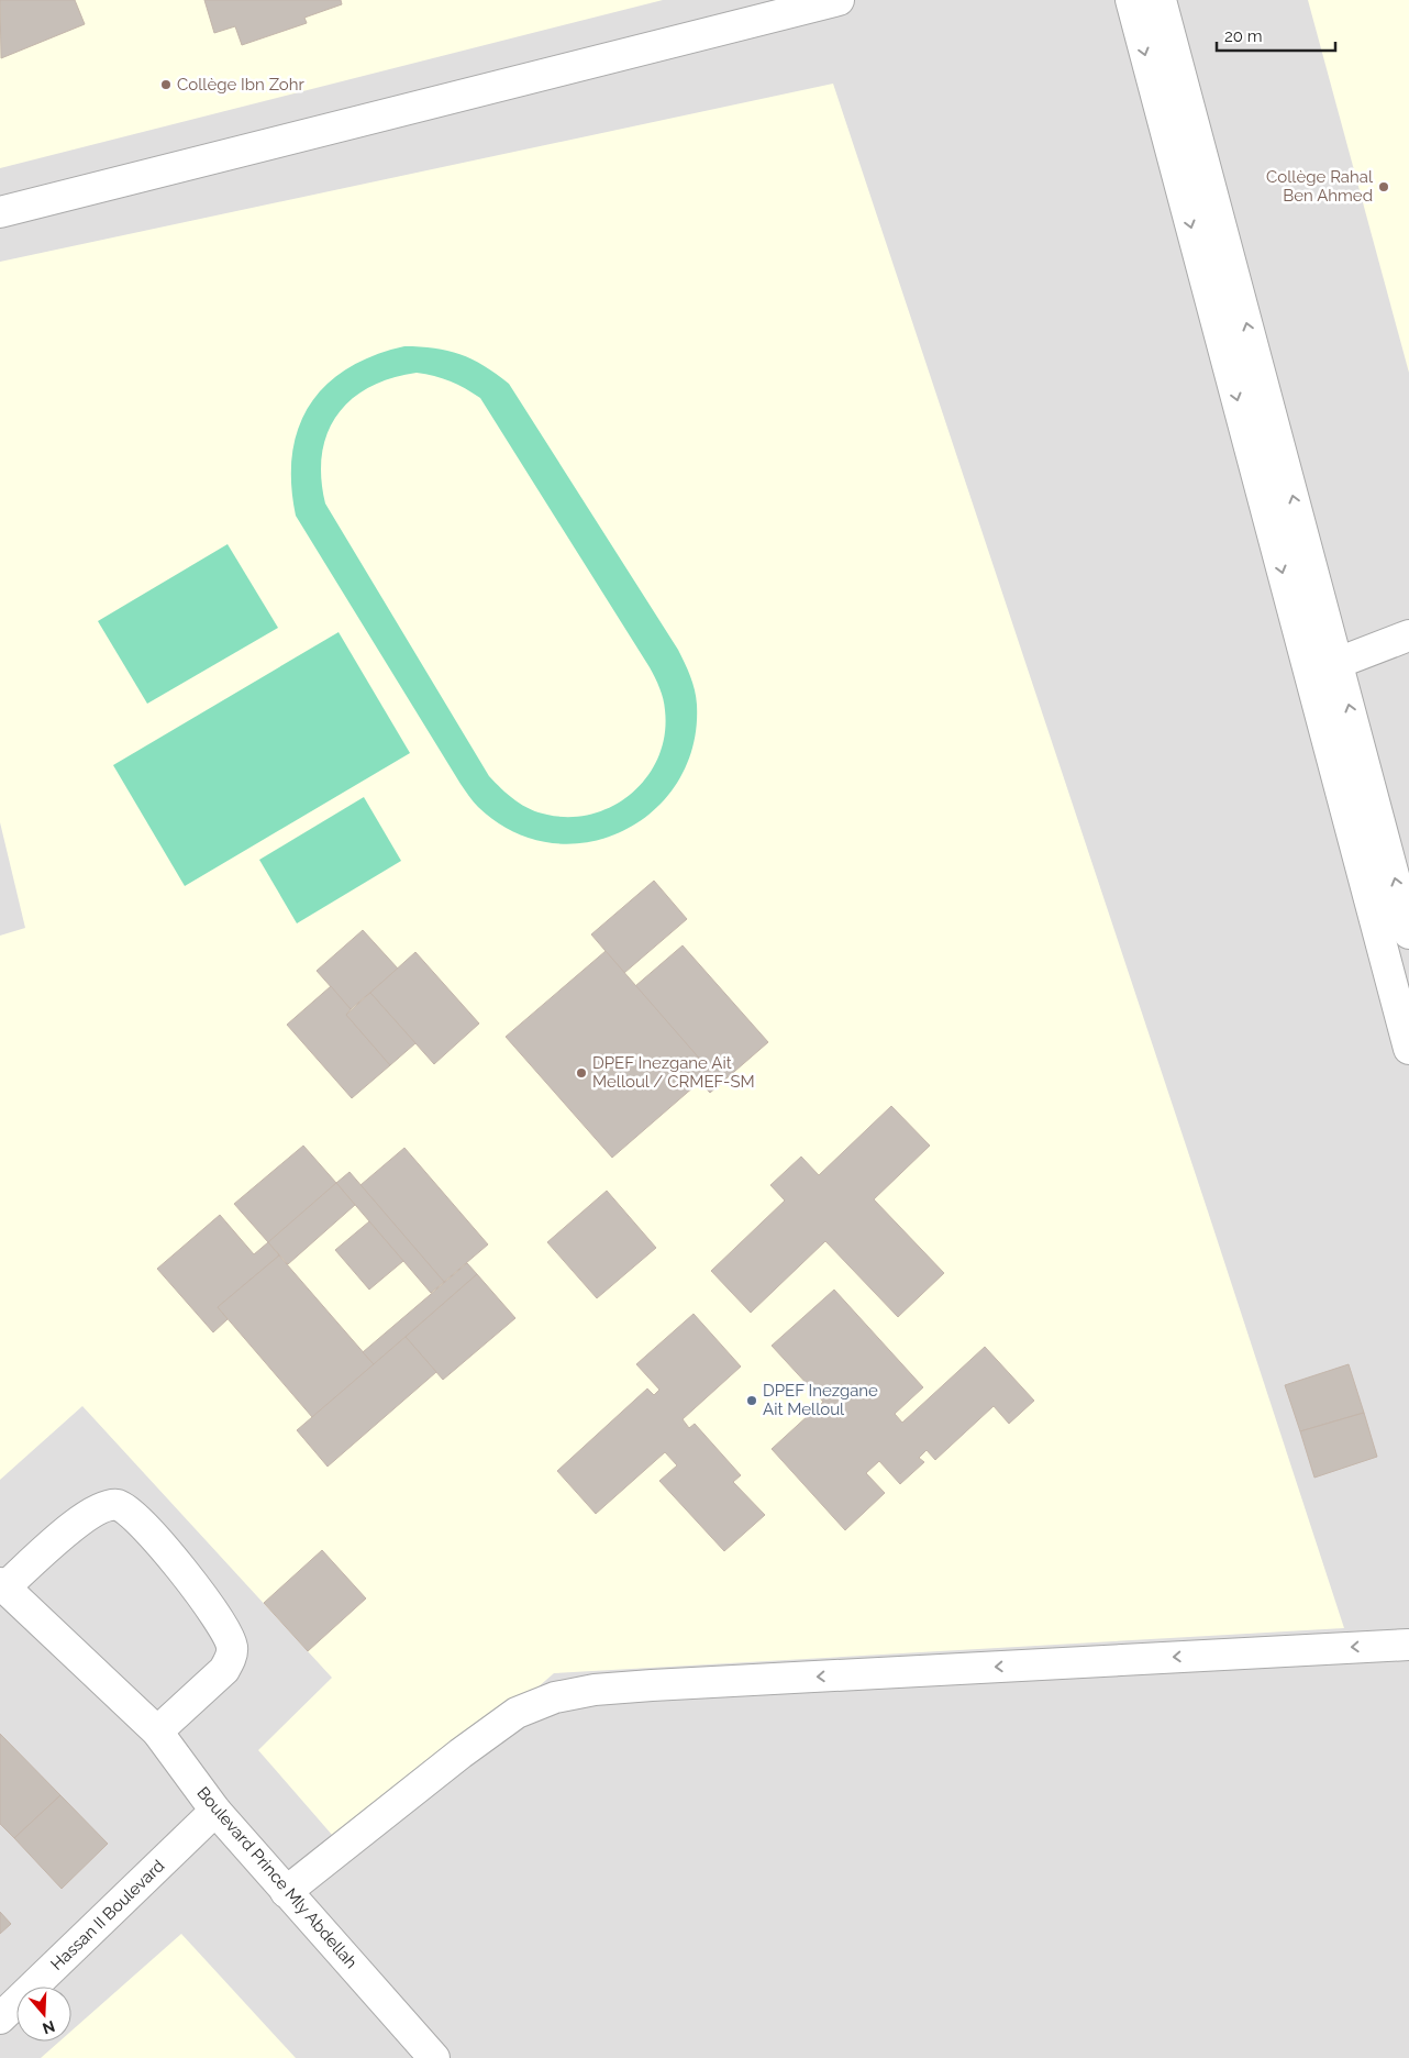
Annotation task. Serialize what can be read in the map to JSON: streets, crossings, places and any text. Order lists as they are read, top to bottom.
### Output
{
  "streets": {
    "street": ["Boulevard Prince Mly Abdellah", "Hassan II Boulevard"]
  },
  "crossings": [
    ["Boulevard Prince Mly Abdellah", "Hassan II Boulevard"]
  ],
  "places": [
    "Collège Ibn Zohr",
    "Collège Rahal Ben Ahmed",
    "DPEF Inezgane Ait Melloul / CRMEF-SM",
    "DPEF Inezgane Ait Melloul"
  ],
  "scale_bar": "20 m",
  "north": "bottom"
}
